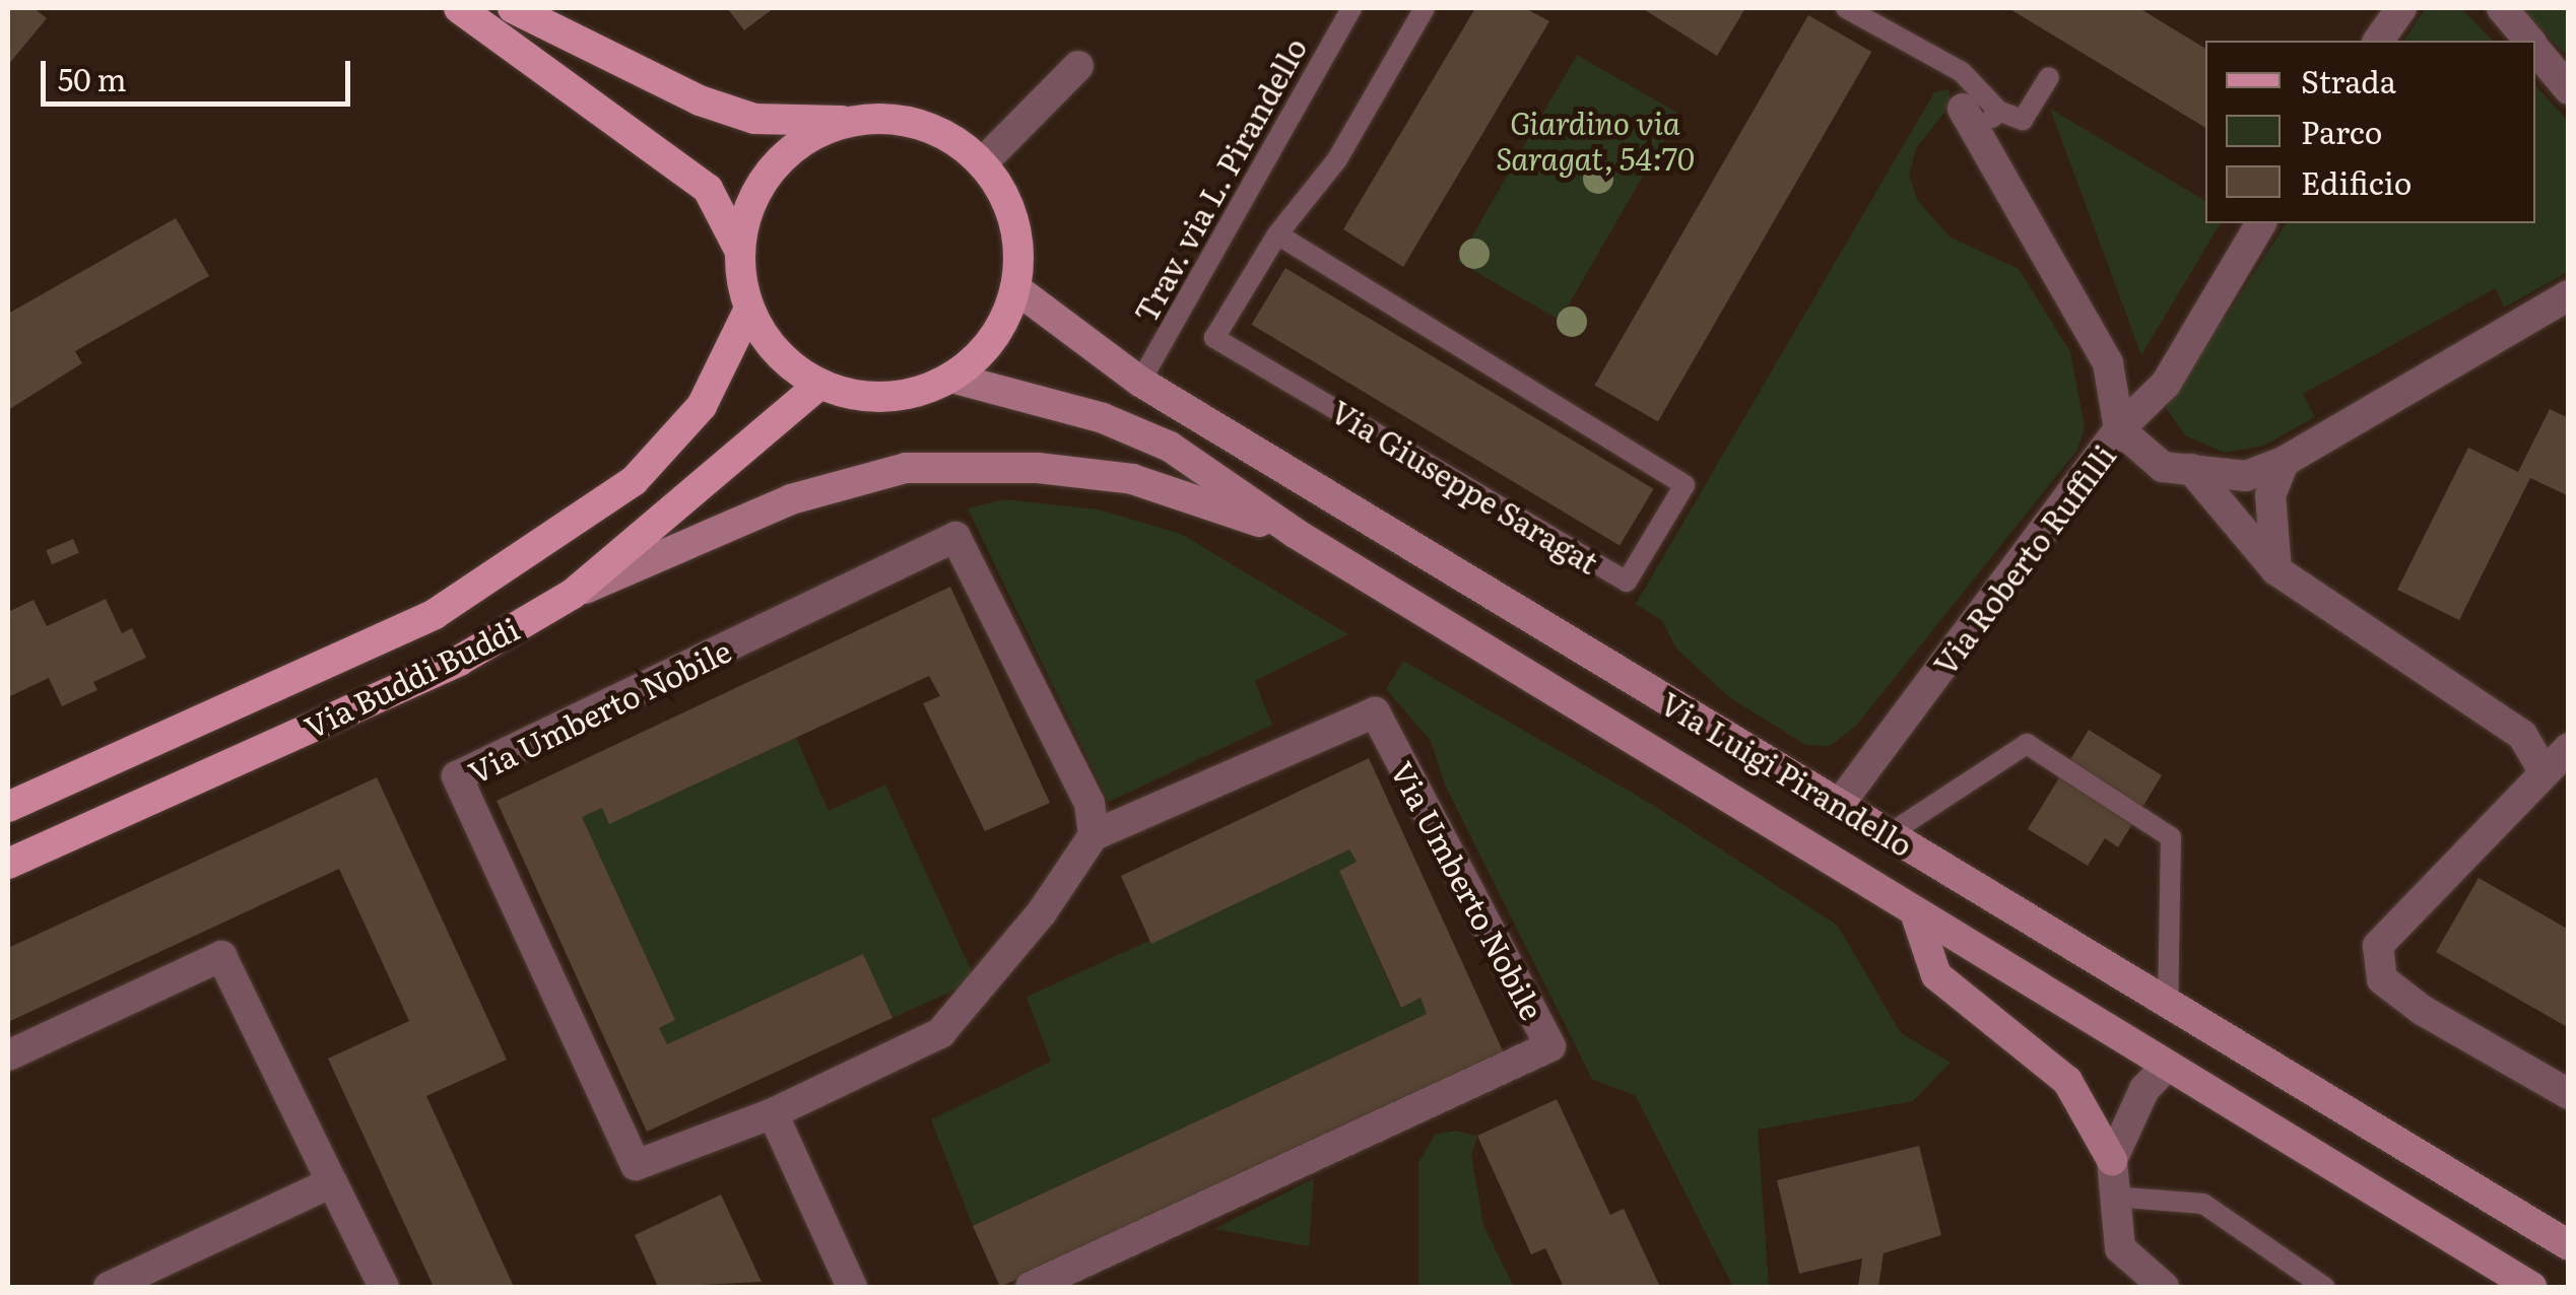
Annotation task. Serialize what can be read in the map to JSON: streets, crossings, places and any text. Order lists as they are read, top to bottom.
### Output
{
  "streets": {
    "main road": ["Via Buddi Buddi", "Via Luigi Pirandello"],
    "street": ["Via Roberto Ruffilli", "Via Umberto Nobile"],
    "lane": ["Trav. via L. Pirandello", "Via Giuseppe Saragat"]
  },
  "crossings": [
    ["Trav. via L. Pirandello", "Via Luigi Pirandello"],
    ["Via Roberto Ruffilli", "Via Luigi Pirandello"],
    ["Via Buddi Buddi", "Via Luigi Pirandello"]
  ],
  "parks": ["Giardino via Saragat, 54:70"],
  "legend": ["Strada", "Parco", "Edificio"],
  "scale_bar": "50 m"
}
